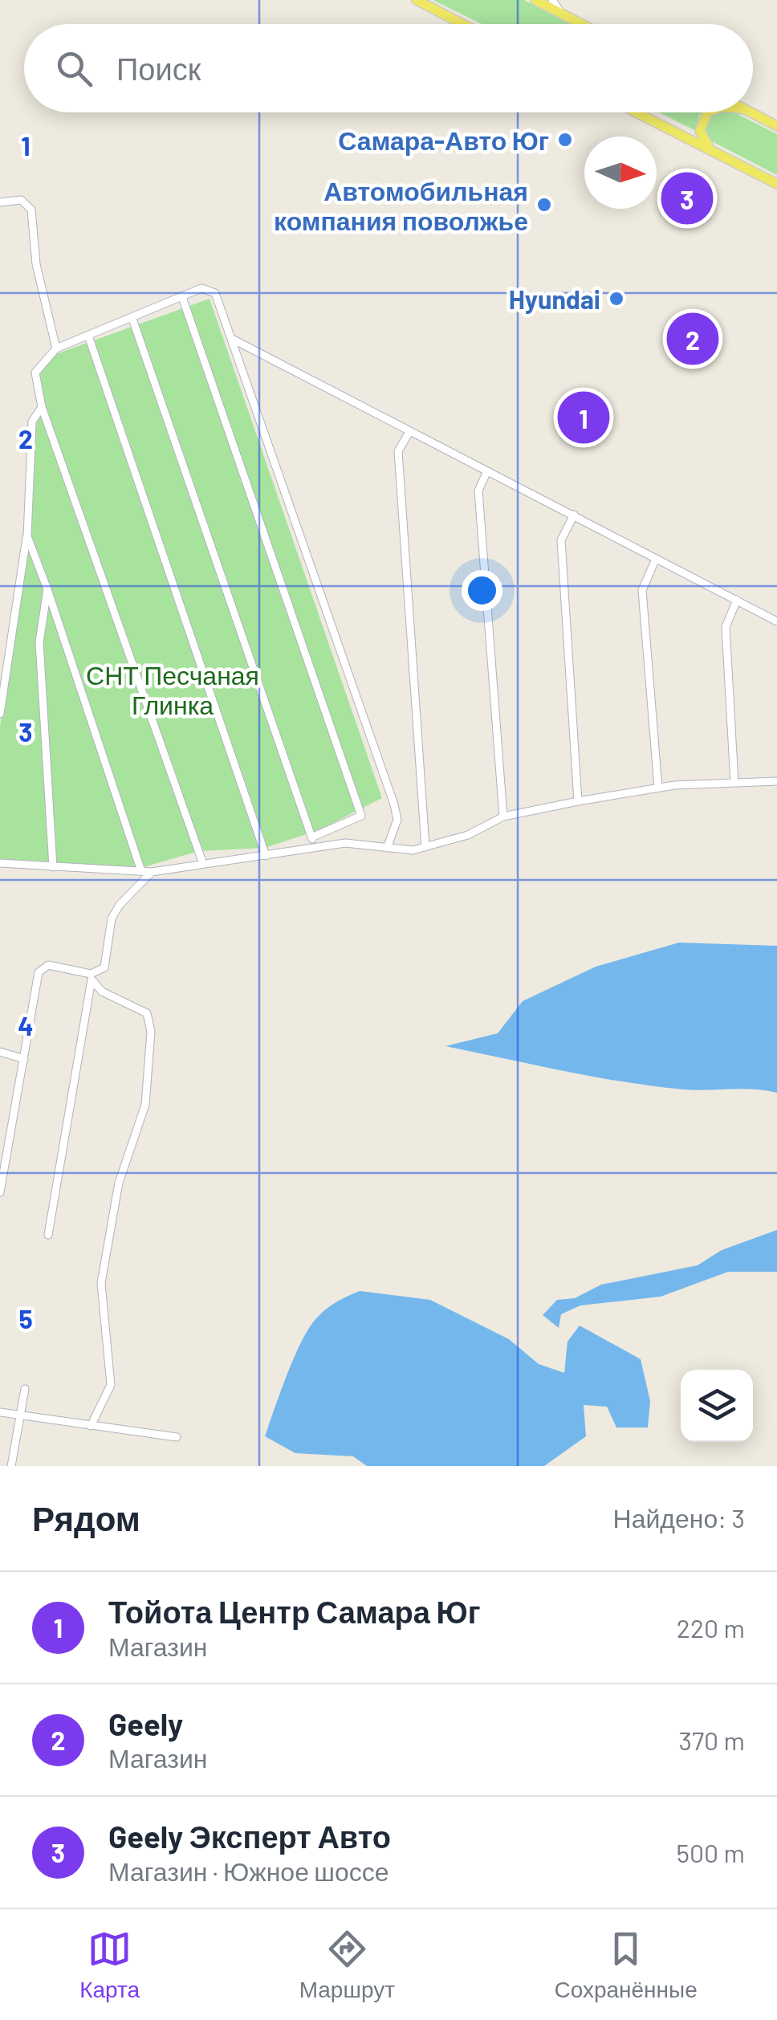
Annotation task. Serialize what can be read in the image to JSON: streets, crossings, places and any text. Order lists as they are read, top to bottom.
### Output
{
  "parks": ["СНТ Песчаная Глинка"],
  "places": ["Самара-Авто Юг", "Автомобильная компания поволжье", "Hyundai"],
  "north": "right",
  "page": {
    "search": "Поиск",
    "pins": ["3", "2", "1"],
    "heading": ["Рядом", "Найдено: 3"],
    "list": [
      {
        "mark": "1",
        "name": "Тойота Центр Самара Юг",
        "note": "Магазин",
        "value": "220 m"
      },
      {
        "mark": "2",
        "name": "Geely",
        "note": "Магазин",
        "value": "370 m"
      },
      {
        "mark": "3",
        "name": "Geely Эксперт Авто",
        "note": "Магазин · Южное шоссе",
        "value": "500 m"
      }
    ],
    "nav": ["Карта", "Маршрут", "Сохранённые"]
  },
  "grid": {
    "rows": [
      "1",
      "2",
      "3",
      "4",
      "5"
    ]
  }
}
